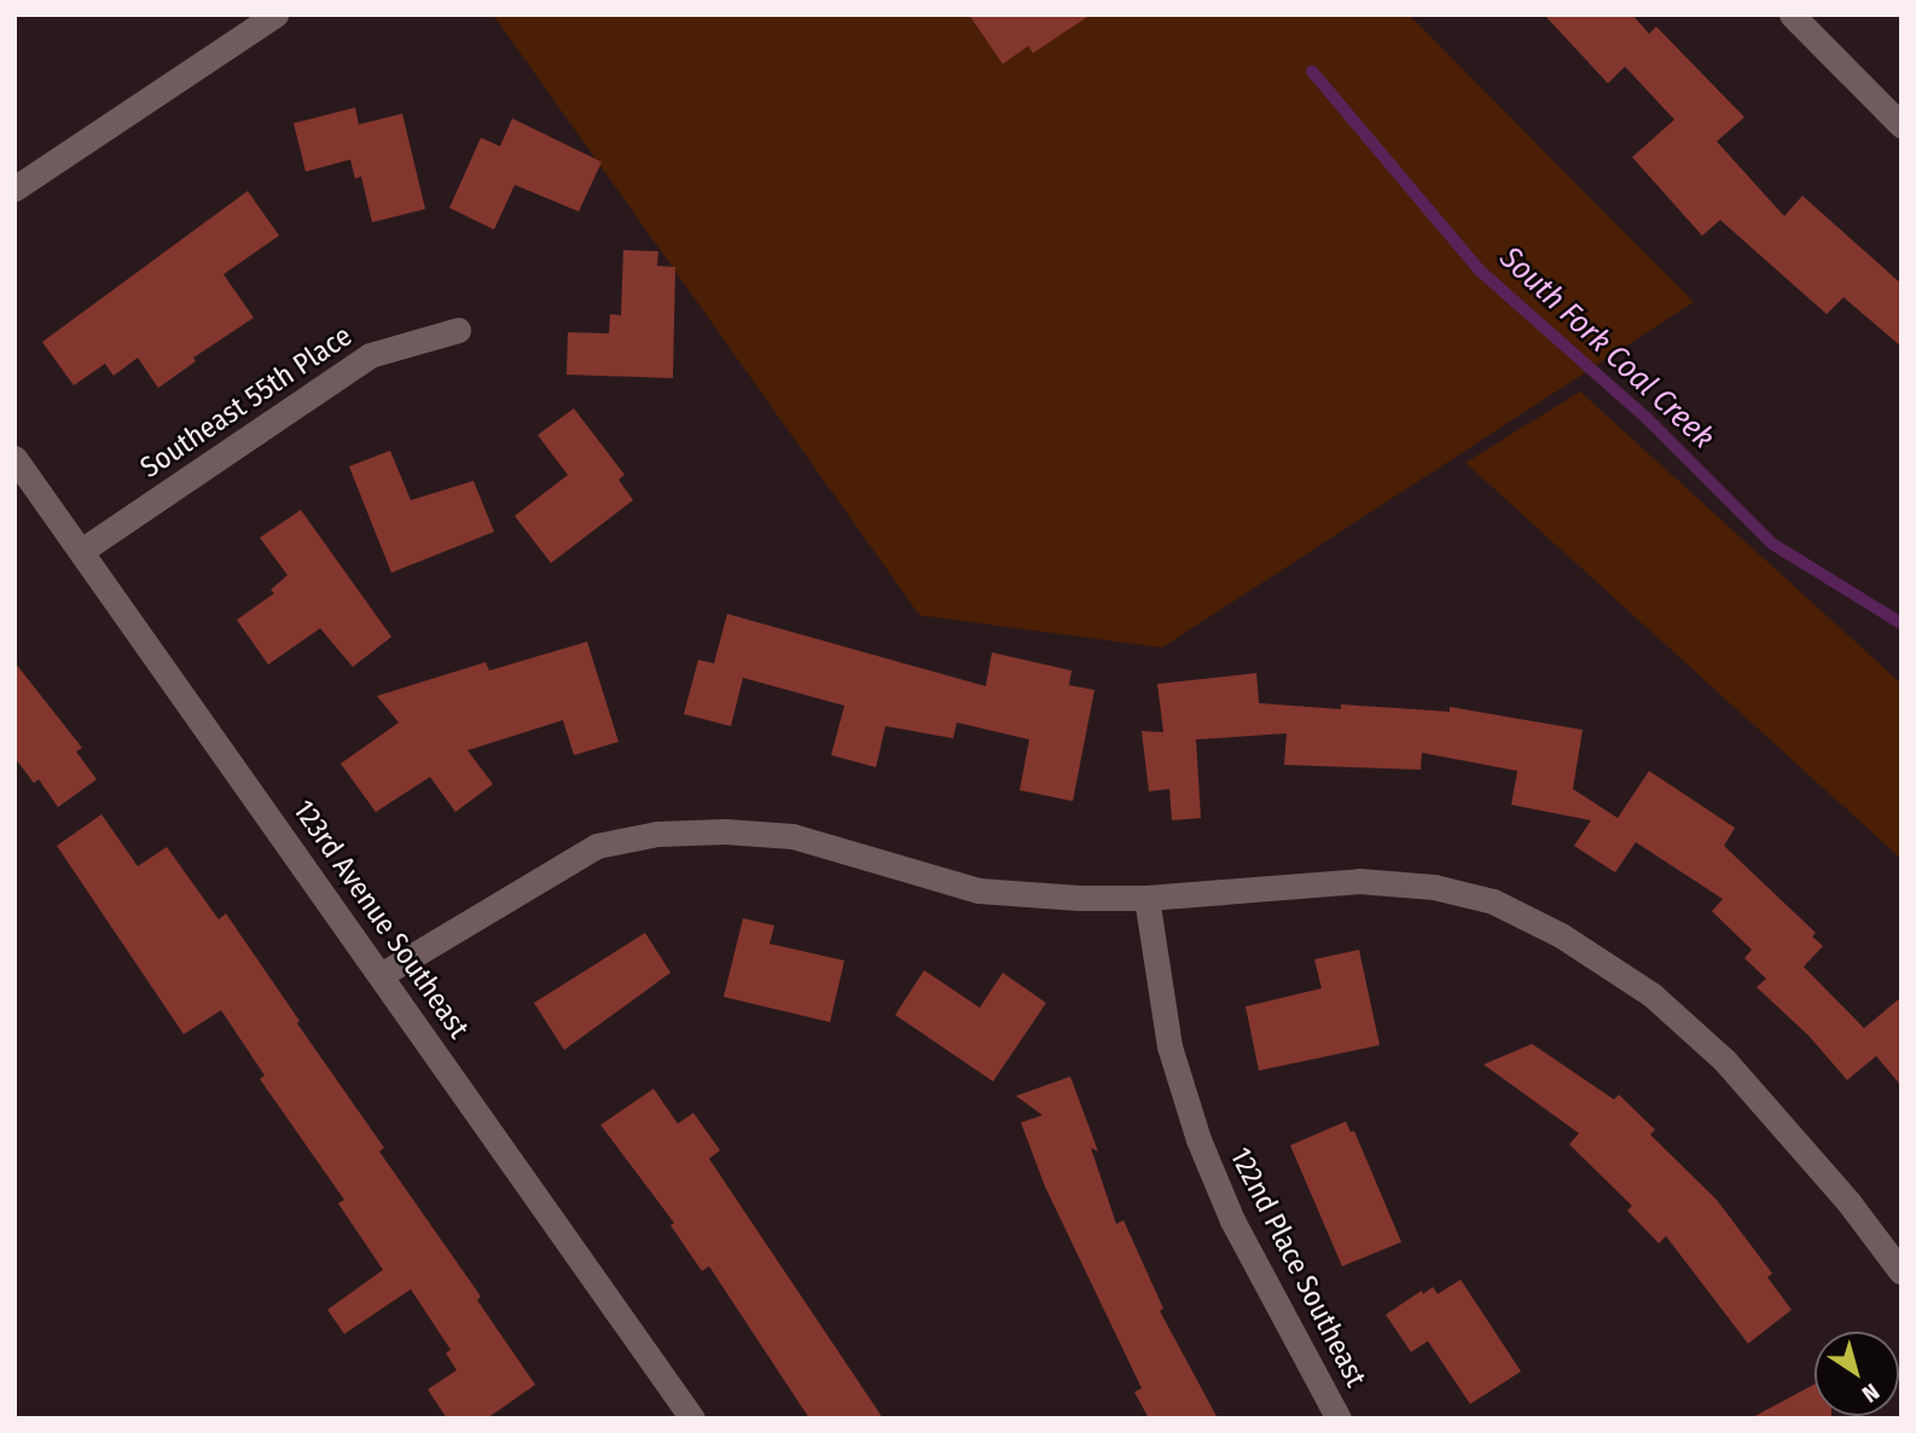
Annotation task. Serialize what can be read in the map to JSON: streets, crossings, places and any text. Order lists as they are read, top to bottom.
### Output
{
  "streets": {
    "street": ["Southeast 55th Place", "123rd Avenue Southeast", "122nd Place Southeast"]
  },
  "crossings": [
    ["Southeast 55th Place", "123rd Avenue Southeast"]
  ],
  "water": ["South Fork Coal Creek"],
  "north": "bottom right"
}
